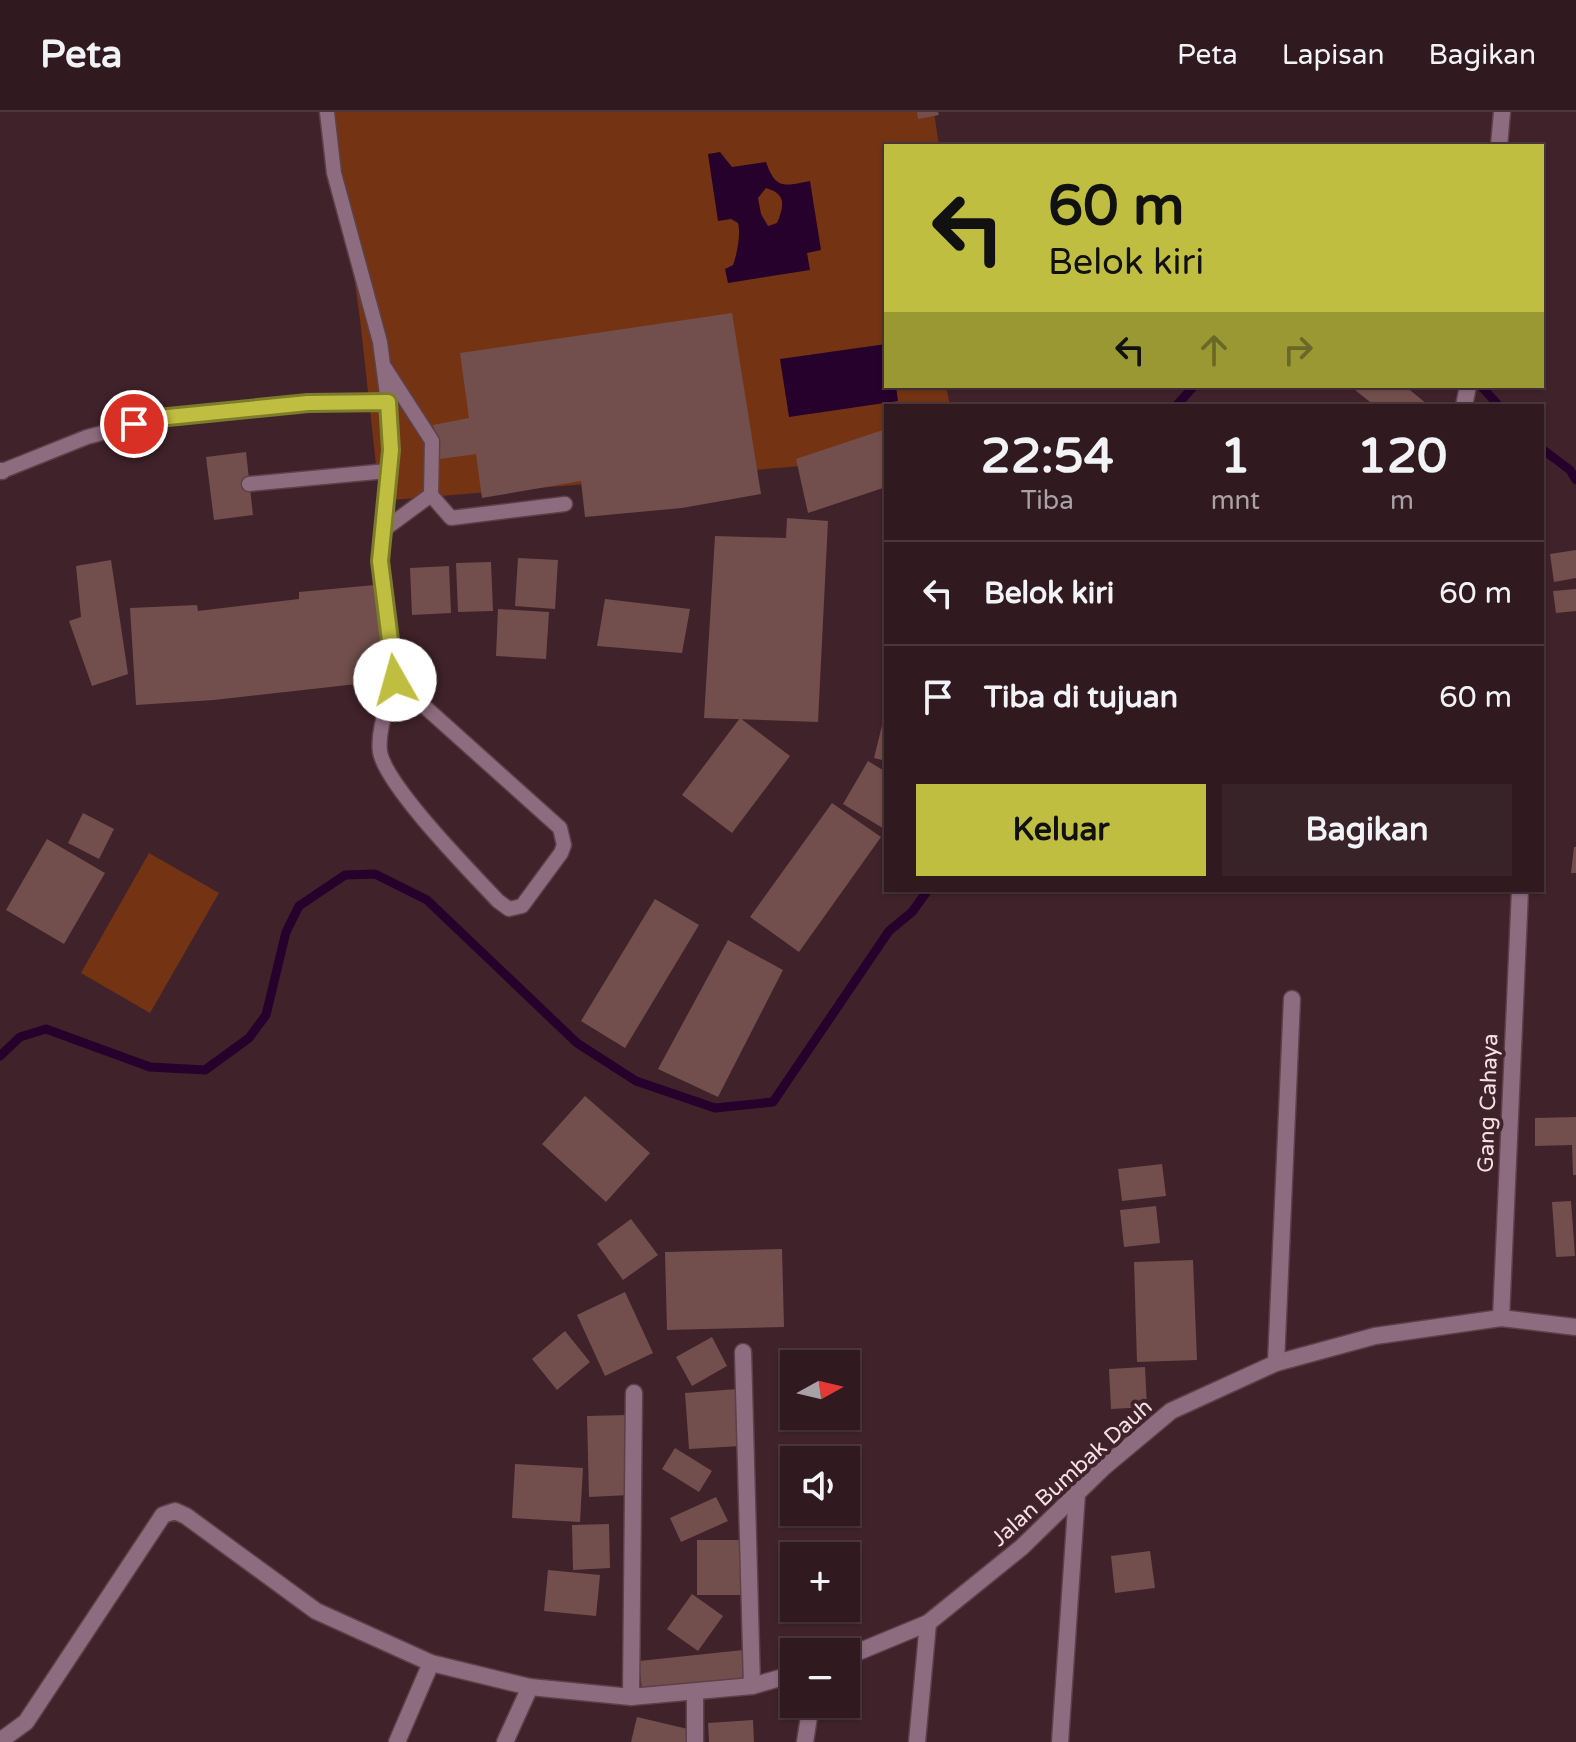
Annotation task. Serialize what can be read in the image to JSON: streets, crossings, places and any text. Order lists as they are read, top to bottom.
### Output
{
  "streets": {
    "street": ["Gang Cahaya", "Jalan Bumbak Dauh"]
  },
  "crossings": [
    ["Gang Cahaya", "Jalan Bumbak Dauh"]
  ],
  "north": "right",
  "page": {
    "header": "Peta",
    "nav": ["Peta", "Lapisan", "Bagikan"],
    "turn": ["60 m", "Belok kiri"],
    "eta": [
      "22:54",
      "Tiba",
      "1",
      "mnt",
      "120",
      "m"
    ],
    "list": [
      {
        "name": "Belok kiri",
        "value": "60 m"
      },
      {
        "name": "Tiba di tujuan",
        "value": "60 m"
      }
    ],
    "buttons": ["Keluar", "Bagikan"],
    "map_buttons": ["+", "−"]
  }
}
